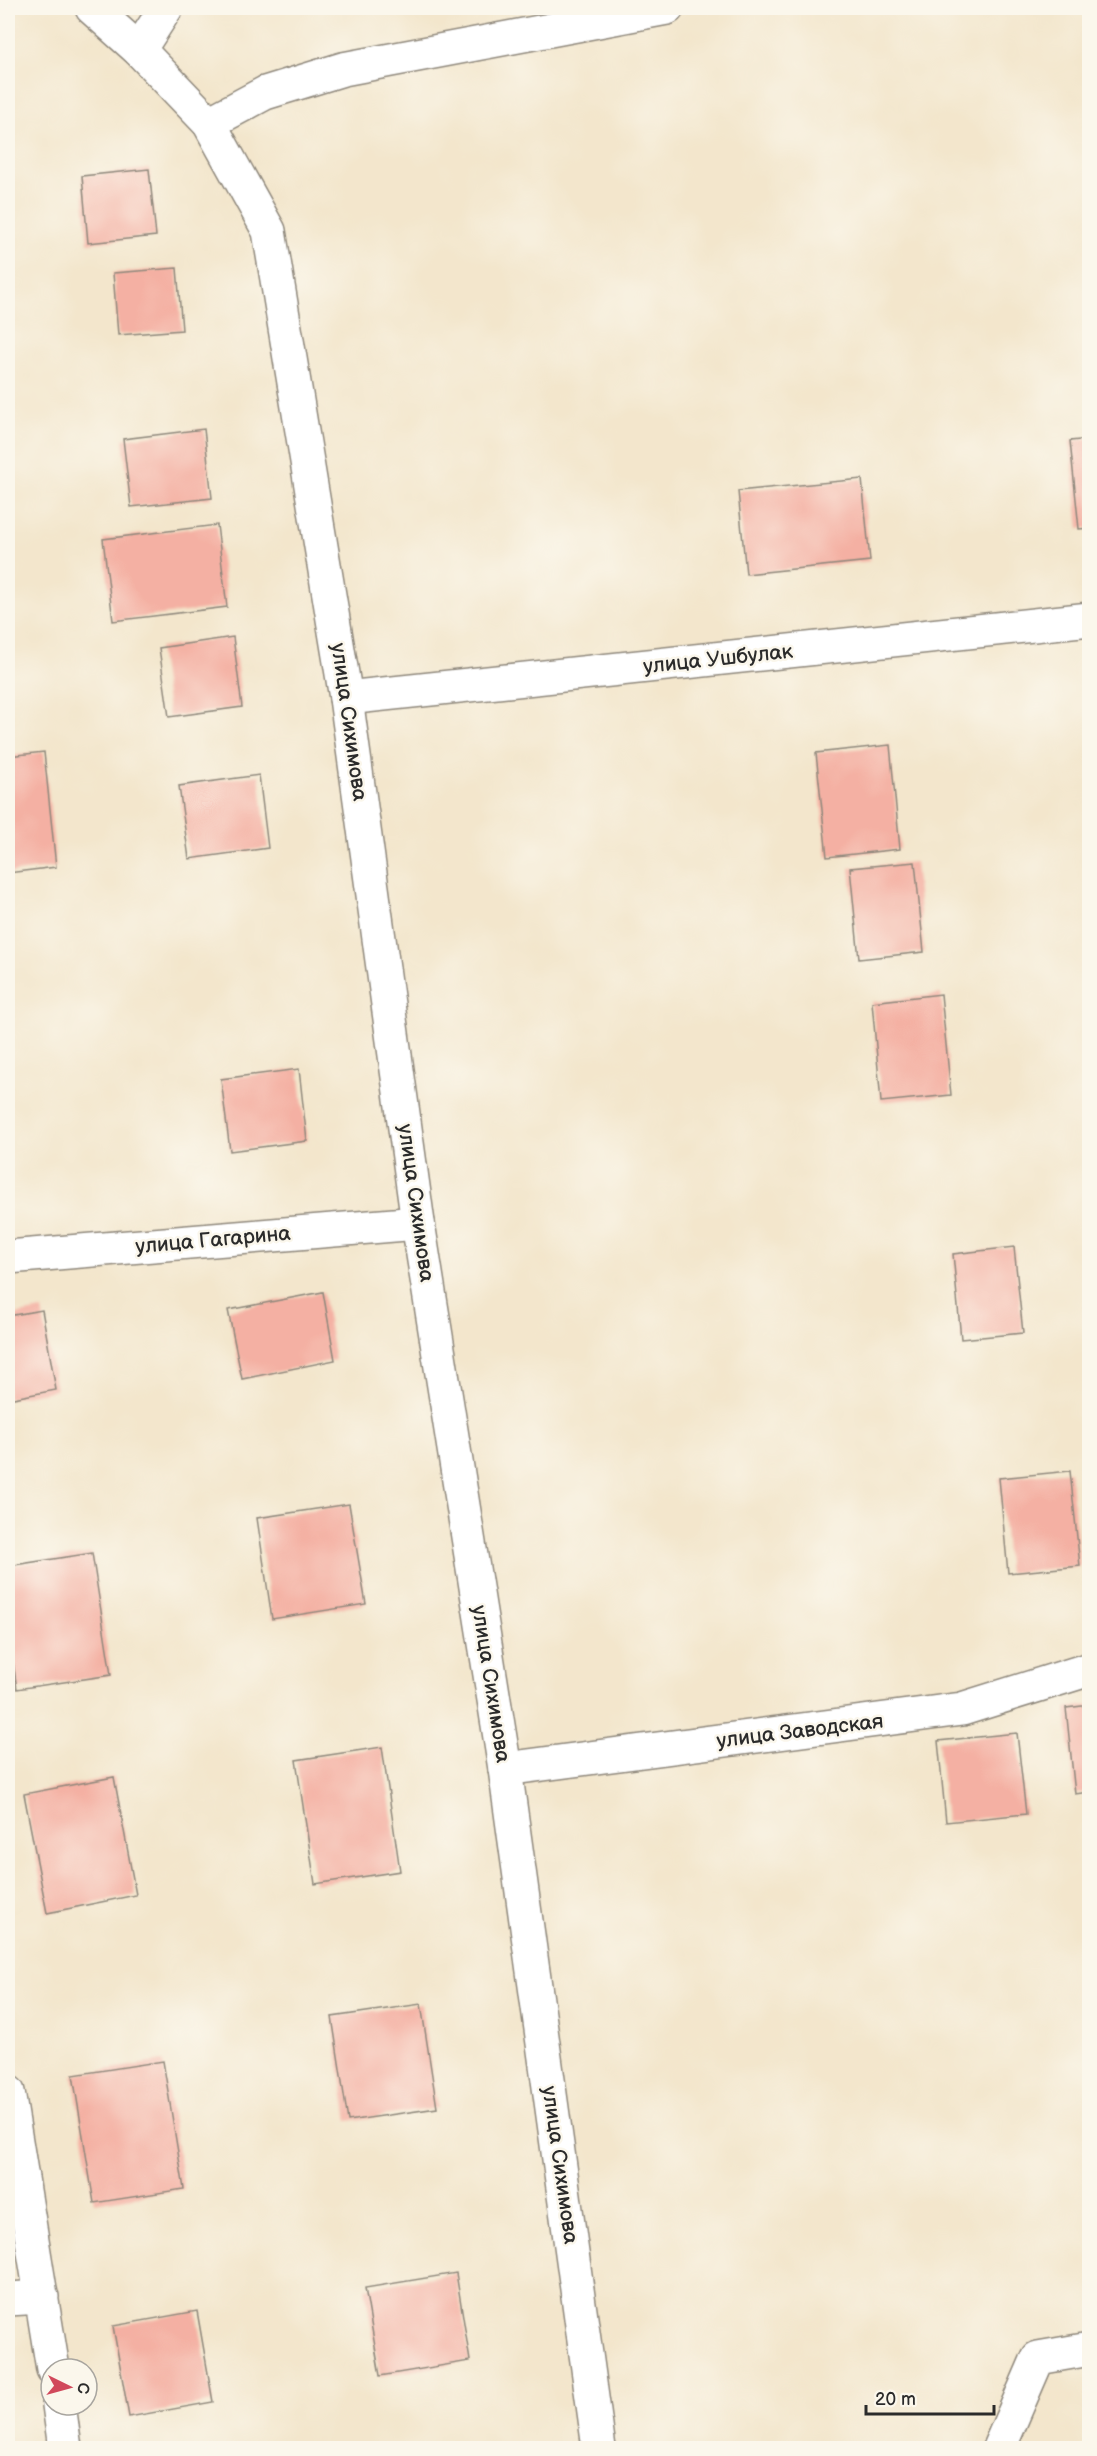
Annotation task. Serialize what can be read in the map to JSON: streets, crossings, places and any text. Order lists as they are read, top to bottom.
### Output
{
  "streets": {
    "street": [
      "улица Ушбулак",
      "улица Сихимова",
      "улица Гагарина",
      "улица Заводская"
    ]
  },
  "crossings": [
    ["улица Ушбулак", "улица Сихимова"],
    ["улица Сихимова", "улица Гагарина"],
    ["улица Сихимова", "улица Заводская"]
  ],
  "scale_bar": "20 m",
  "north": "right"
}
